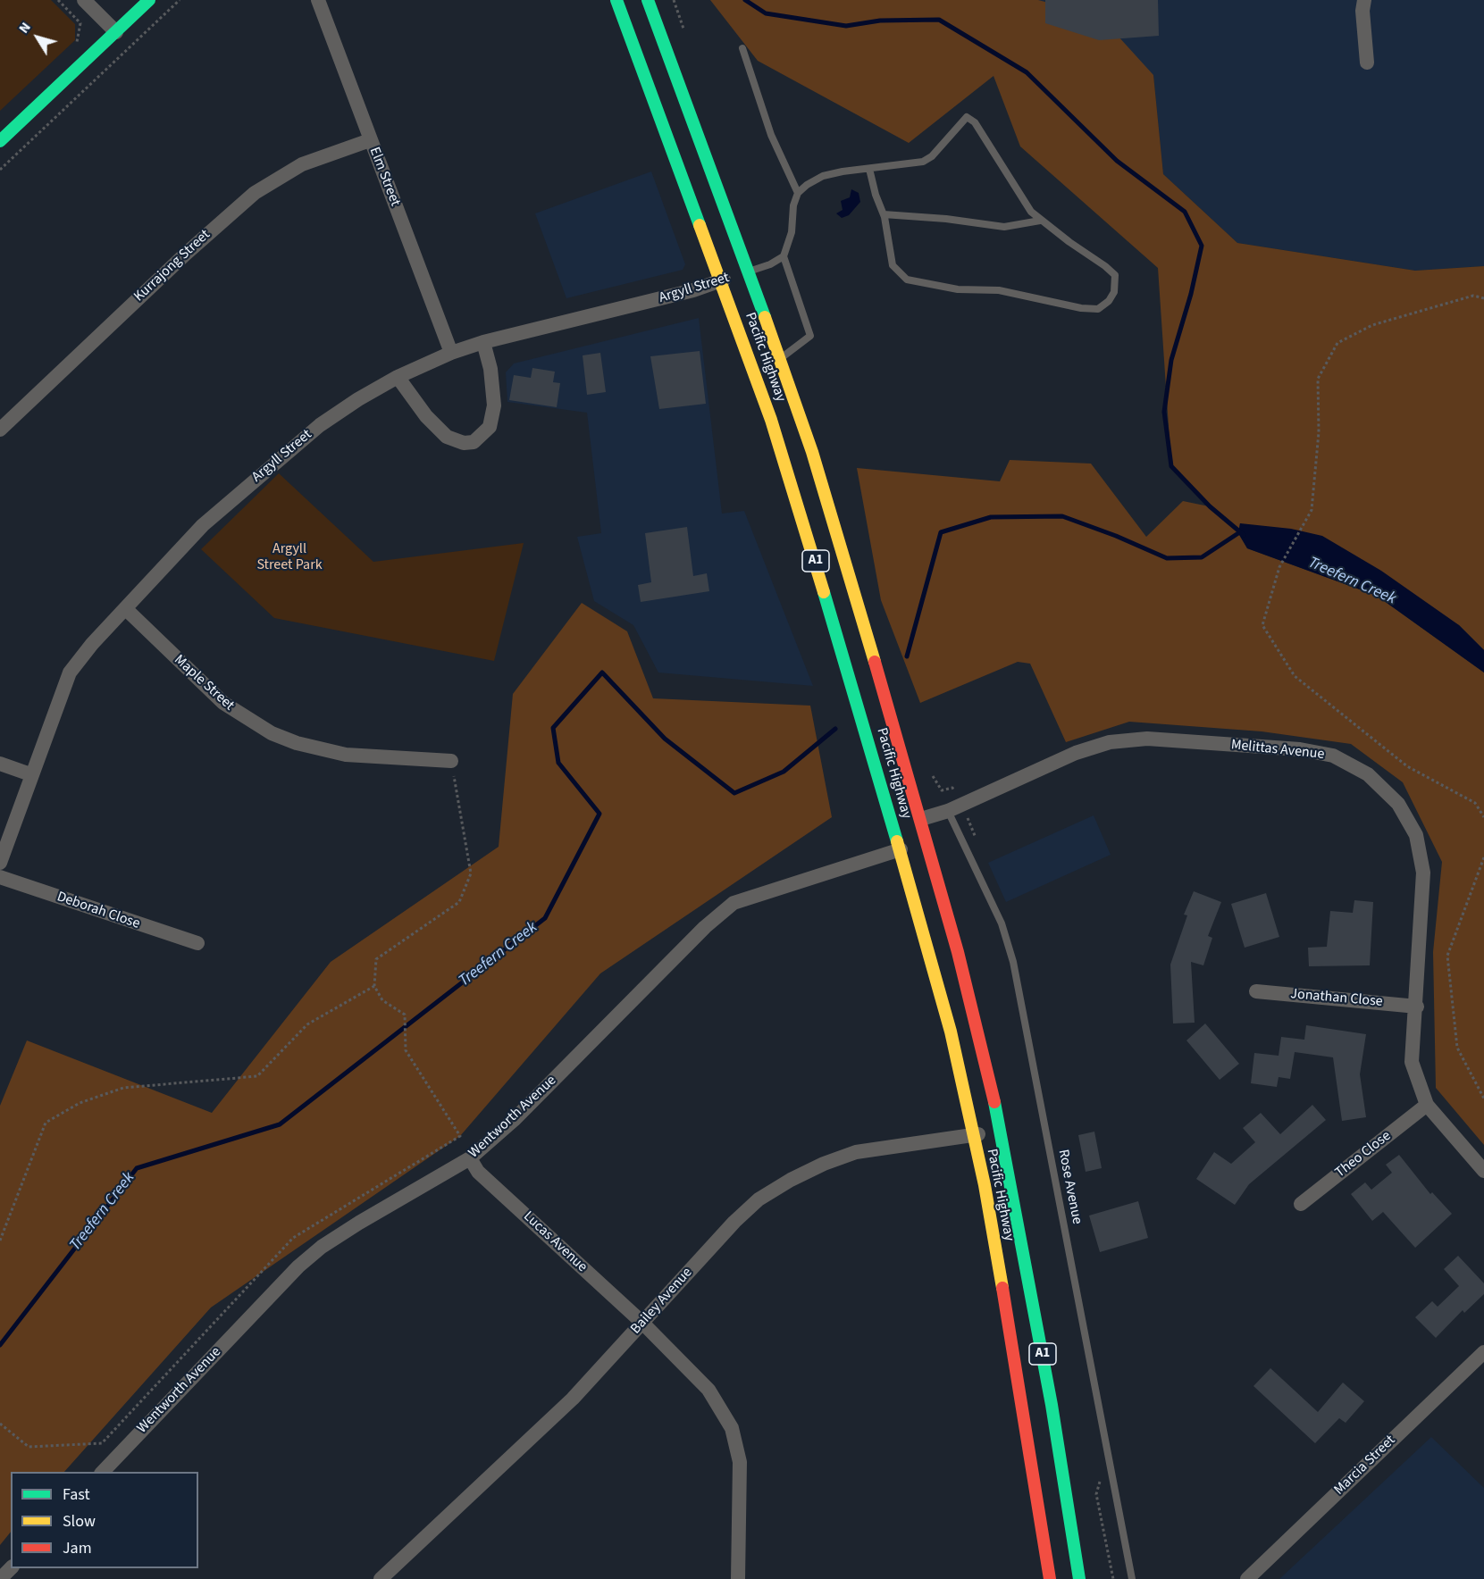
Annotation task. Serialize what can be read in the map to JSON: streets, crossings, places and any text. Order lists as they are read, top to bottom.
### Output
{
  "streets": {
    "main road": ["Pacific Highway", "A1"],
    "street": [
      "Elm Street",
      "Kurrajong Street",
      "Argyll Street",
      "Maple Street",
      "Melittas Avenue",
      "Deborah Close",
      "Jonathan Close",
      "Wentworth Avenue",
      "Theo Close",
      "Lucas Avenue",
      "Bailey Avenue",
      "Marcia Street"
    ],
    "lane": ["Rose Avenue"]
  },
  "crossings": [
    ["Elm Street", "Kurrajong Street"],
    ["Elm Street", "Argyll Street"],
    ["Argyll Street", "Pacific Highway"],
    ["Argyll Street", "Maple Street"],
    ["Pacific Highway", "Melittas Avenue"],
    ["Pacific Highway", "Wentworth Avenue"],
    ["Pacific Highway", "Bailey Avenue"],
    ["Melittas Avenue", "Jonathan Close"],
    ["Melittas Avenue", "Theo Close"],
    ["Melittas Avenue", "Rose Avenue"],
    ["Wentworth Avenue", "Lucas Avenue"],
    ["Lucas Avenue", "Bailey Avenue"]
  ],
  "water": ["Treefern Creek"],
  "parks": ["Argyll Street Park"],
  "legend": ["Fast", "Slow", "Jam"],
  "north": "top left"
}
